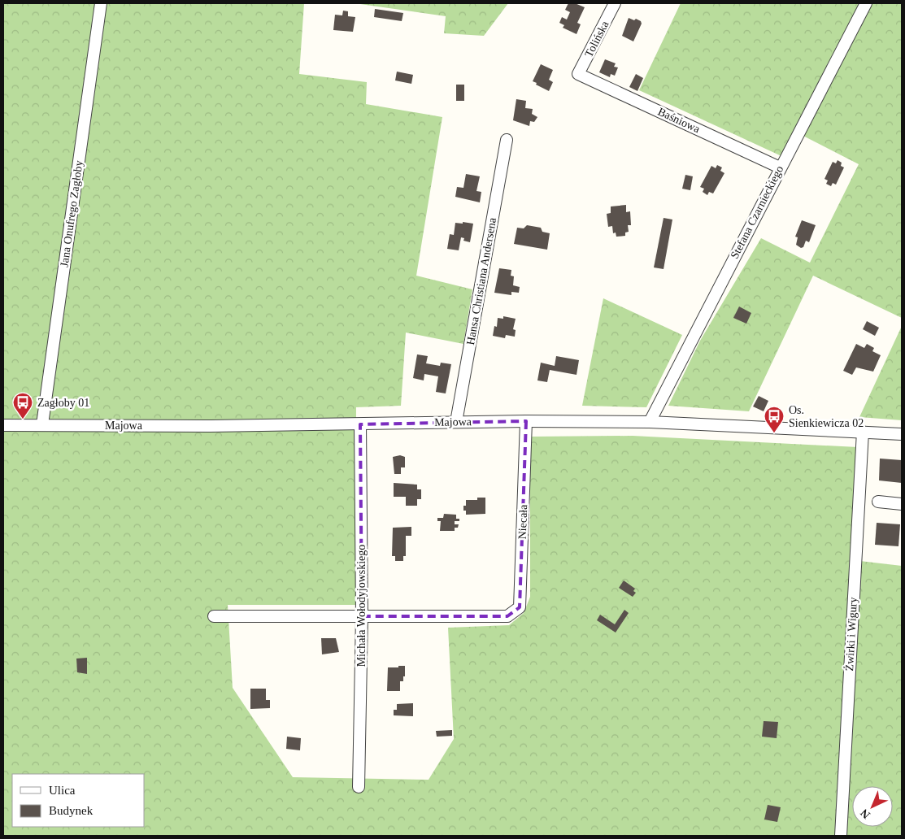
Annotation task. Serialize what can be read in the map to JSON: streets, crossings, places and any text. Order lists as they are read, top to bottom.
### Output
{
  "streets": {
    "street": [
      "Tolińska",
      "Baśniowa",
      "Stefana Czarnieckiego",
      "Jana Onufrego Zagłoby",
      "Hansa Christiana Andersena",
      "Majowa",
      "Niecała",
      "Michała Wołodyjowskiego",
      "Żwirki i Wigury"
    ]
  },
  "crossings": [
    ["Tolińska", "Baśniowa"],
    ["Baśniowa", "Stefana Czarnieckiego"],
    ["Stefana Czarnieckiego", "Majowa"],
    ["Jana Onufrego Zagłoby", "Majowa"],
    ["Hansa Christiana Andersena", "Majowa"],
    ["Majowa", "Niecała"],
    ["Majowa", "Michała Wołodyjowskiego"],
    ["Majowa", "Żwirki i Wigury"],
    ["Niecała", "Michała Wołodyjowskiego"]
  ],
  "places": {
    "bus stop": ["Zagłoby 01", "Os. Sienkiewicza 02"]
  },
  "legend": ["Ulica", "Budynek"],
  "north": "bottom left"
}
